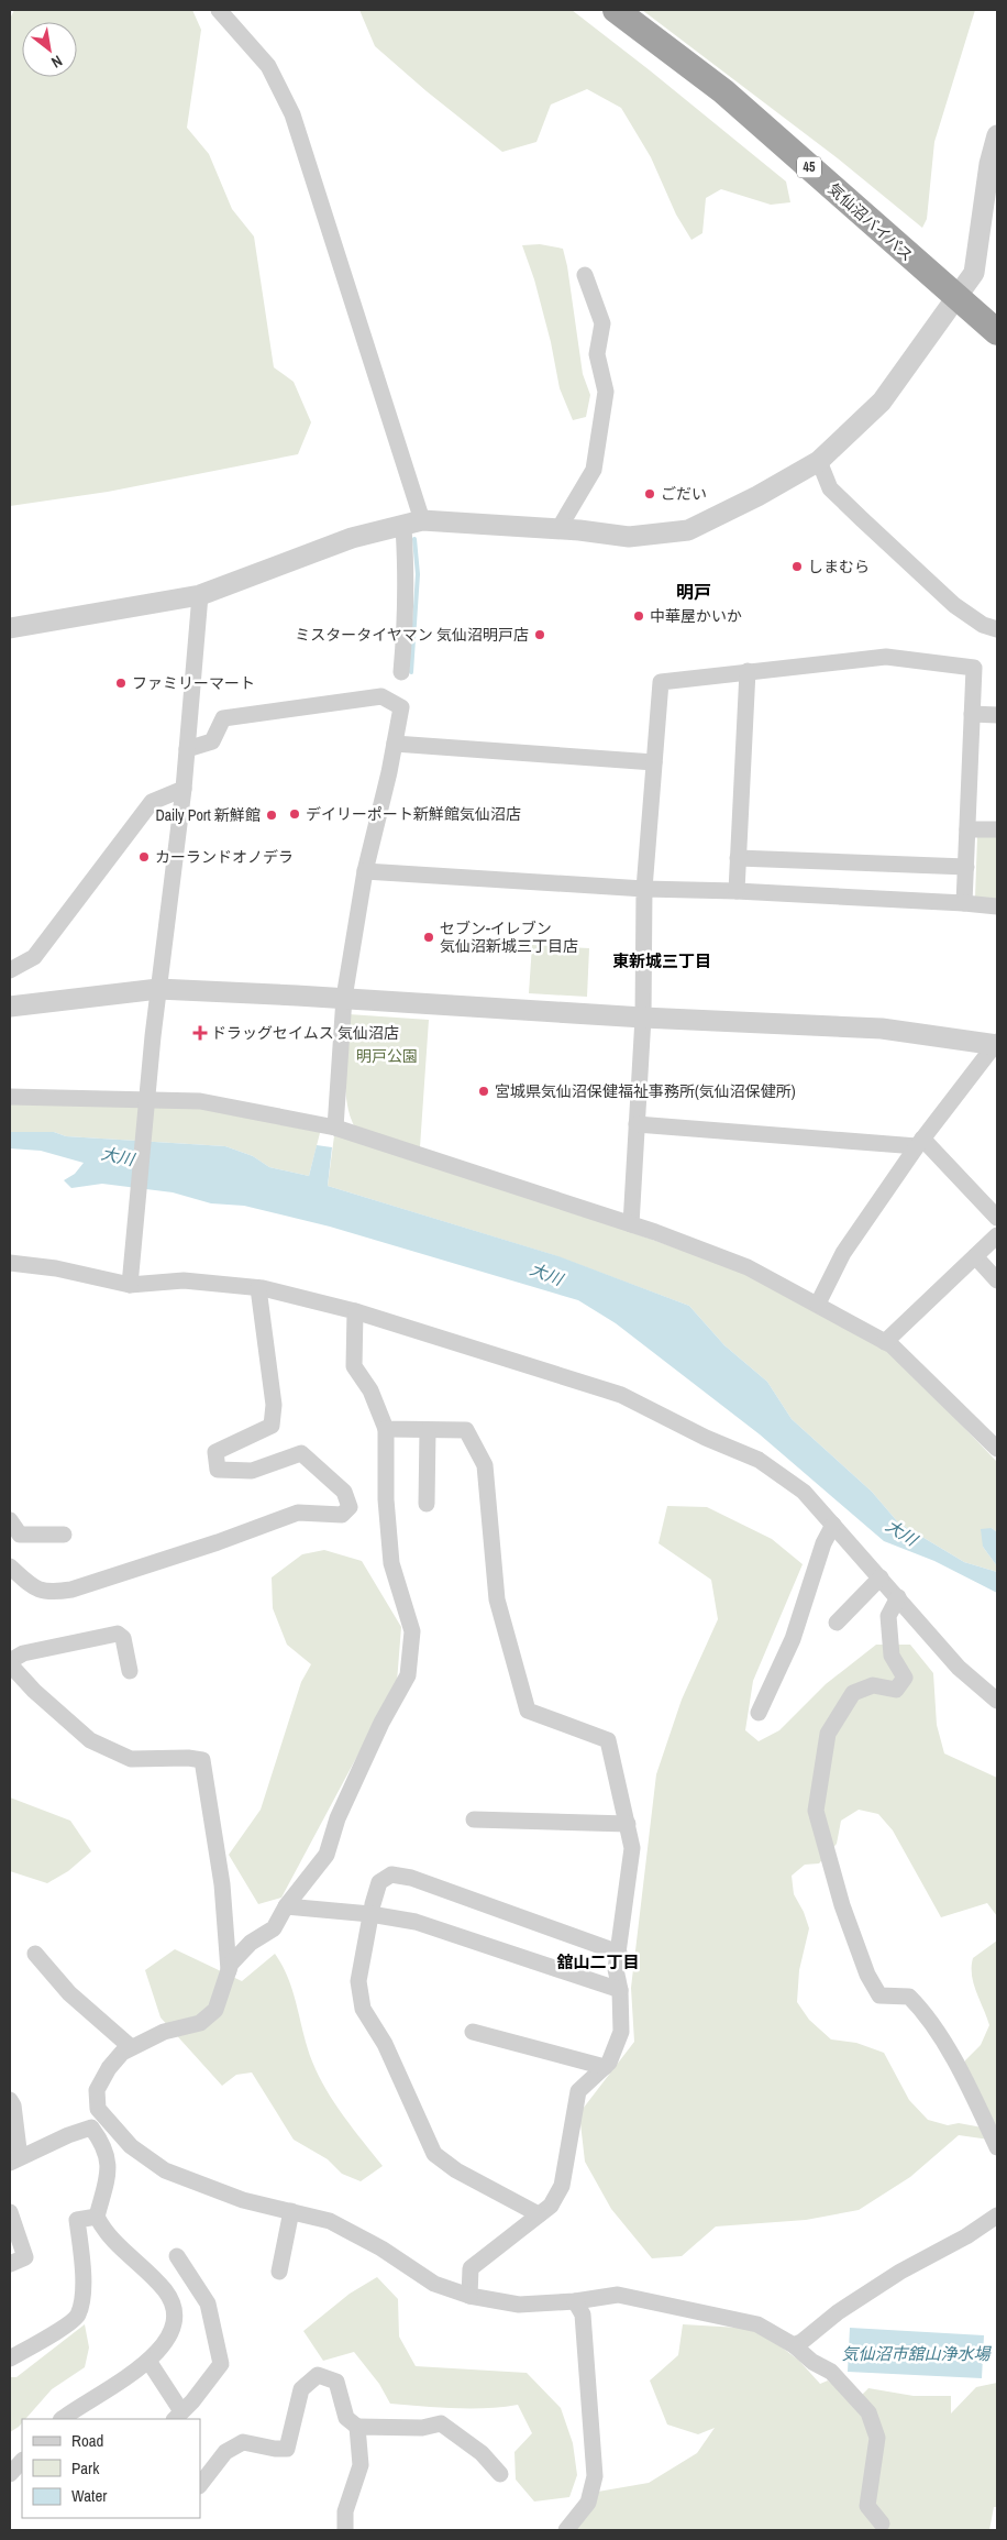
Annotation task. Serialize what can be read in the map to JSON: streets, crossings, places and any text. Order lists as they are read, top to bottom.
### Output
{
  "streets": {
    "highway": ["45", "気仙沼バイパス"]
  },
  "districts": ["明戸", "東新城三丁目", "舘山二丁目"],
  "water": ["大川", "気仙沼市舘山浄水場"],
  "parks": ["明戸公園"],
  "places": {
    "other": [
      "ごだい",
      "しまむら",
      "中華屋かいか",
      "ミスタータイヤマン 気仙沼明戸店",
      "ファミリーマート",
      "デイリーポート新鮮館気仙沼店",
      "Daily Port 新鮮館",
      "カーランドオノデラ",
      "セブン-イレブン 気仙沼新城三丁目店",
      "宮城県気仙沼保健福祉事務所(気仙沼保健所)"
    ],
    "health": ["ドラッグセイムス 気仙沼店"]
  },
  "legend": ["Road", "Park", "Water"],
  "north": "bottom right"
}
